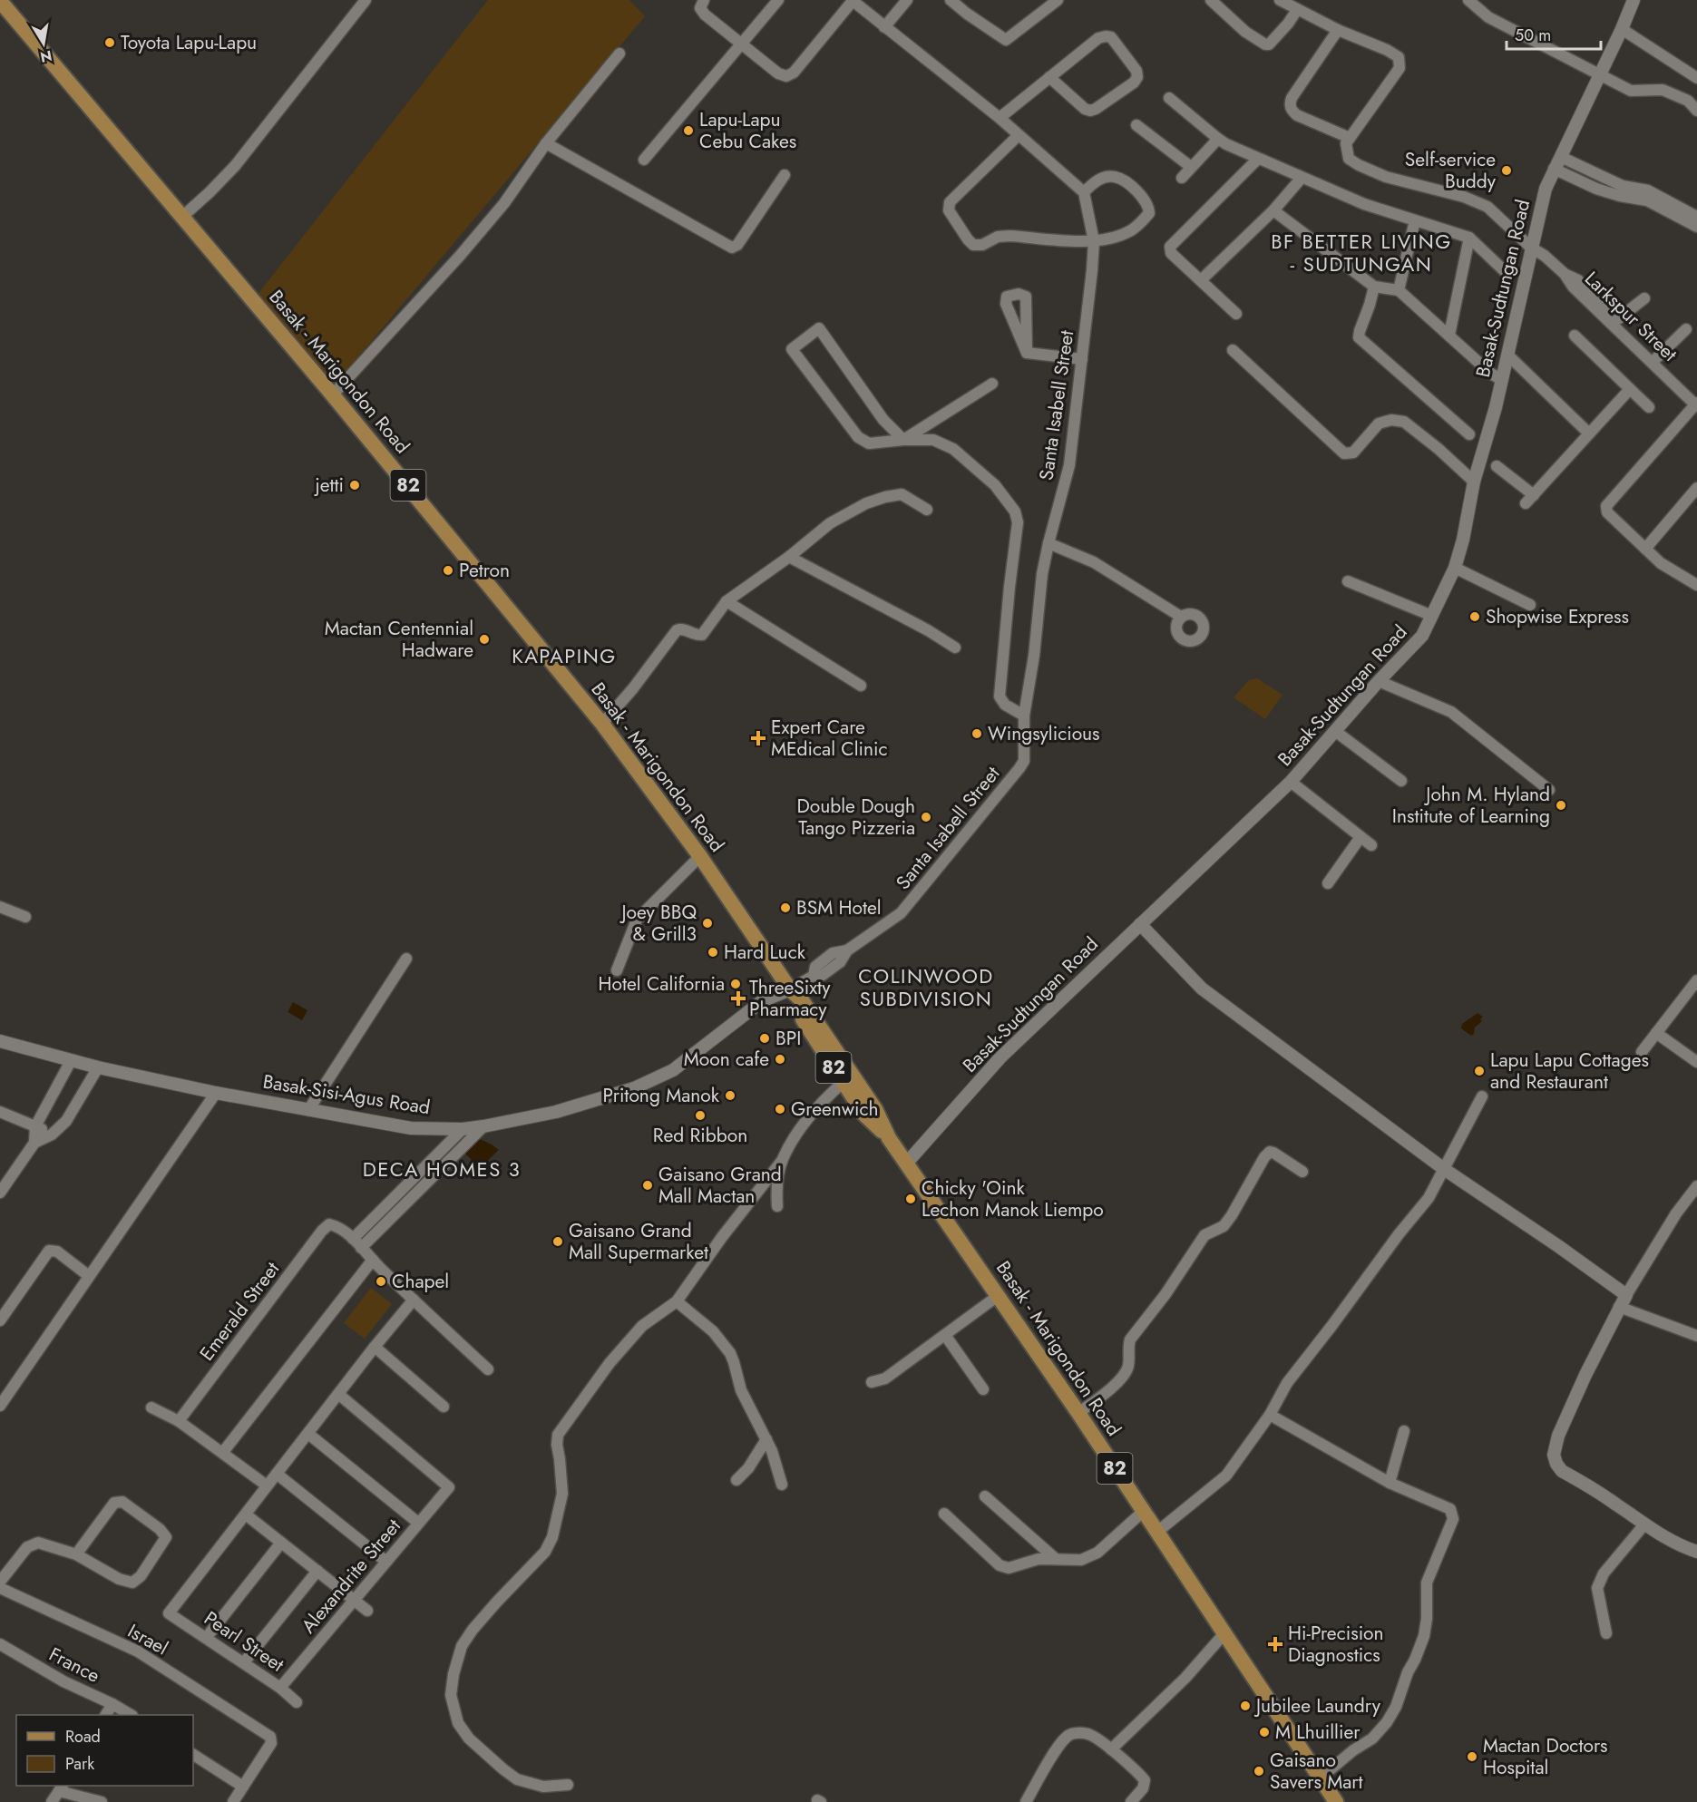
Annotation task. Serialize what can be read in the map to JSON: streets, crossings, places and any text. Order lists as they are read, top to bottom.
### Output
{
  "streets": {
    "main road": ["Basak - Marigondon Road", "82"],
    "street": [
      "Basak-Sudtungan Road",
      "Larkspur Street",
      "Santa Isabell Street",
      "Basak-Sisi-Agus Road",
      "Emerald Street",
      "Alexandrite Street",
      "Israel",
      "Pearl Street",
      "France"
    ]
  },
  "crossings": [
    ["Basak-Sudtungan Road", "Larkspur Street"],
    ["Basak-Sudtungan Road", "Basak - Marigondon Road"],
    ["Basak - Marigondon Road", "Santa Isabell Street"],
    ["Basak - Marigondon Road", "Basak-Sisi-Agus Road"],
    ["Santa Isabell Street", "Basak-Sisi-Agus Road"],
    ["Alexandrite Street", "Pearl Street"]
  ],
  "districts": [
    "BF BETTER LIVING - SUDTUNGAN",
    "KAPAPING",
    "COLINWOOD SUBDIVISION",
    "DECA HOMES 3"
  ],
  "places": {
    "other": [
      "Toyota Lapu-Lapu",
      "Lapu-Lapu Cebu Cakes",
      "Self-service Buddy",
      "jetti",
      "Petron",
      "Shopwise Express",
      "Mactan Centennial Hadware",
      "Wingsylicious",
      "John M. Hyland Institute of Learning",
      "Double Dough Tango Pizzeria",
      "BSM Hotel",
      "Joey BBQ & Grill3",
      "Hard Luck",
      "Hotel California",
      "BPI",
      "Moon cafe",
      "Lapu Lapu Cottages and Restaurant",
      "Pritong Manok",
      "Greenwich",
      "Red Ribbon",
      "Gaisano Grand Mall Mactan",
      "Chicky 'Oink Lechon Manok Liempo",
      "Gaisano Grand Mall Supermarket",
      "Chapel",
      "Jubilee Laundry",
      "M Lhuillier",
      "Mactan Doctors Hospital",
      "Gaisano Savers Mart"
    ],
    "health": ["Expert Care MEdical Clinic", "ThreeSixty Pharmacy", "Hi-Precision Diagnostics"]
  },
  "legend": ["Road", "Park"],
  "scale_bar": "50 m",
  "north": "bottom"
}
